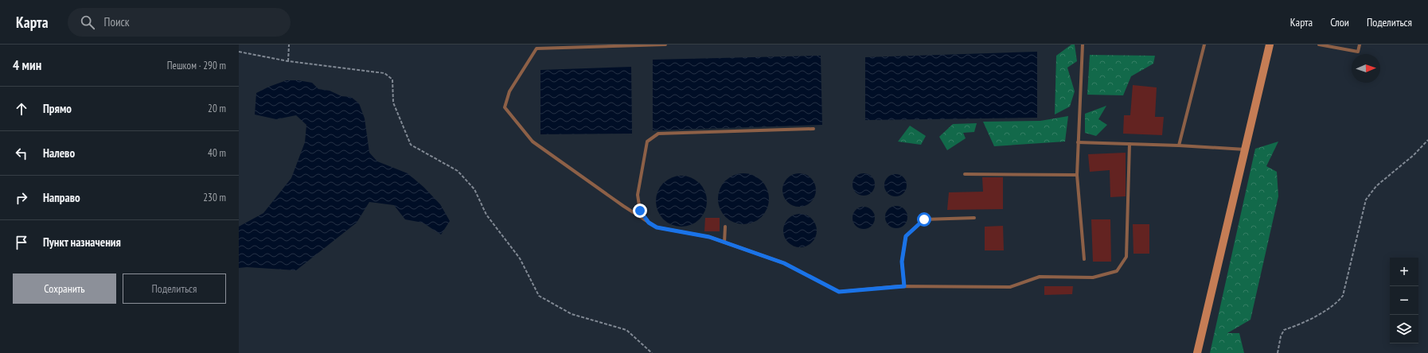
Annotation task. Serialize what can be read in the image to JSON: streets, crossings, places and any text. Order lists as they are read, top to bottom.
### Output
{
  "north": "right",
  "page": {
    "header": "Карта",
    "search": "Поиск",
    "nav": ["Карта", "Слои", "Поделиться"],
    "heading": ["4 мин", "Пешком · 290 m"],
    "list": [
      ["Прямо", "20 m"],
      ["Налево", "40 m"],
      ["Направо", "230 m"],
      "Пункт назначения"
    ],
    "map_buttons": ["+", "−"],
    "buttons": ["Сохранить", "Поделиться"]
  }
}
